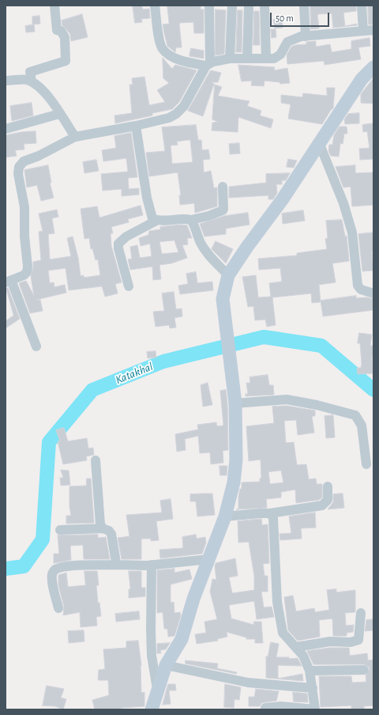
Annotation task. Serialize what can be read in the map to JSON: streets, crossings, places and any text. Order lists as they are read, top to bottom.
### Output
{
  "water": ["Katakhal"],
  "scale_bar": "50 m"
}
